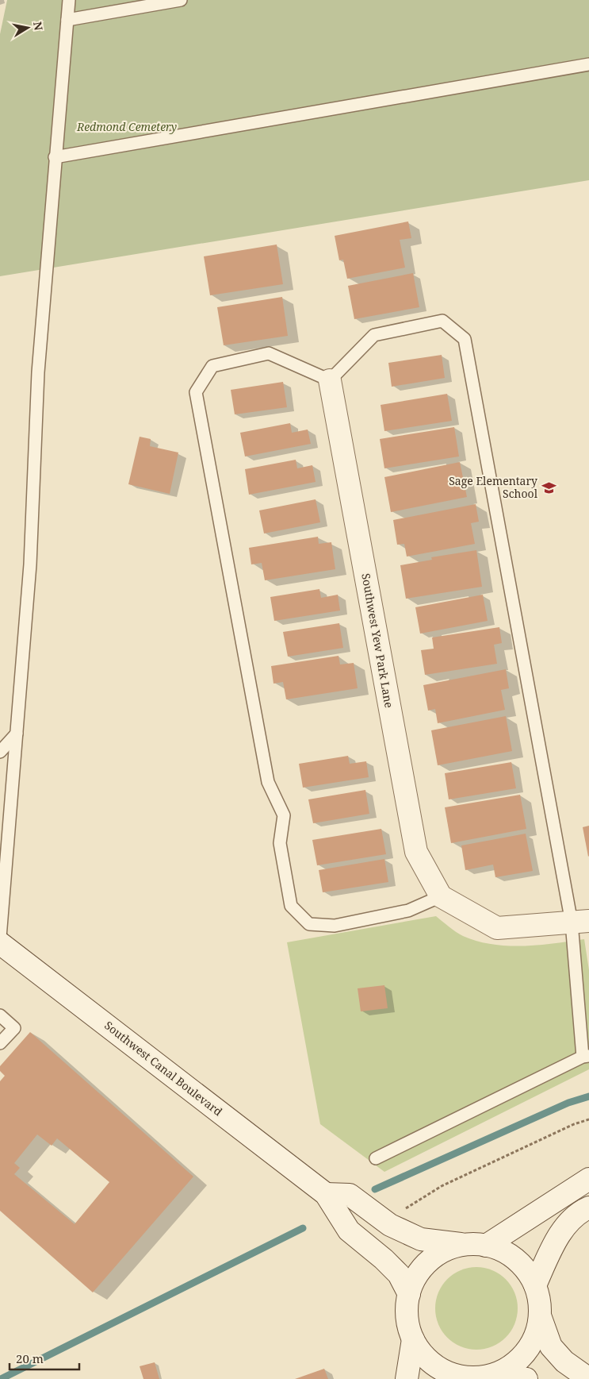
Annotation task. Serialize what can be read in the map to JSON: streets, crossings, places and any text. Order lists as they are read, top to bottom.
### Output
{
  "streets": {
    "main road": ["Southwest Yew Park Lane", "Southwest Canal Boulevard"]
  },
  "parks": ["Redmond Cemetery"],
  "places": {
    "school or university": ["Sage Elementary School"]
  },
  "scale_bar": "20 m",
  "north": "right"
}
